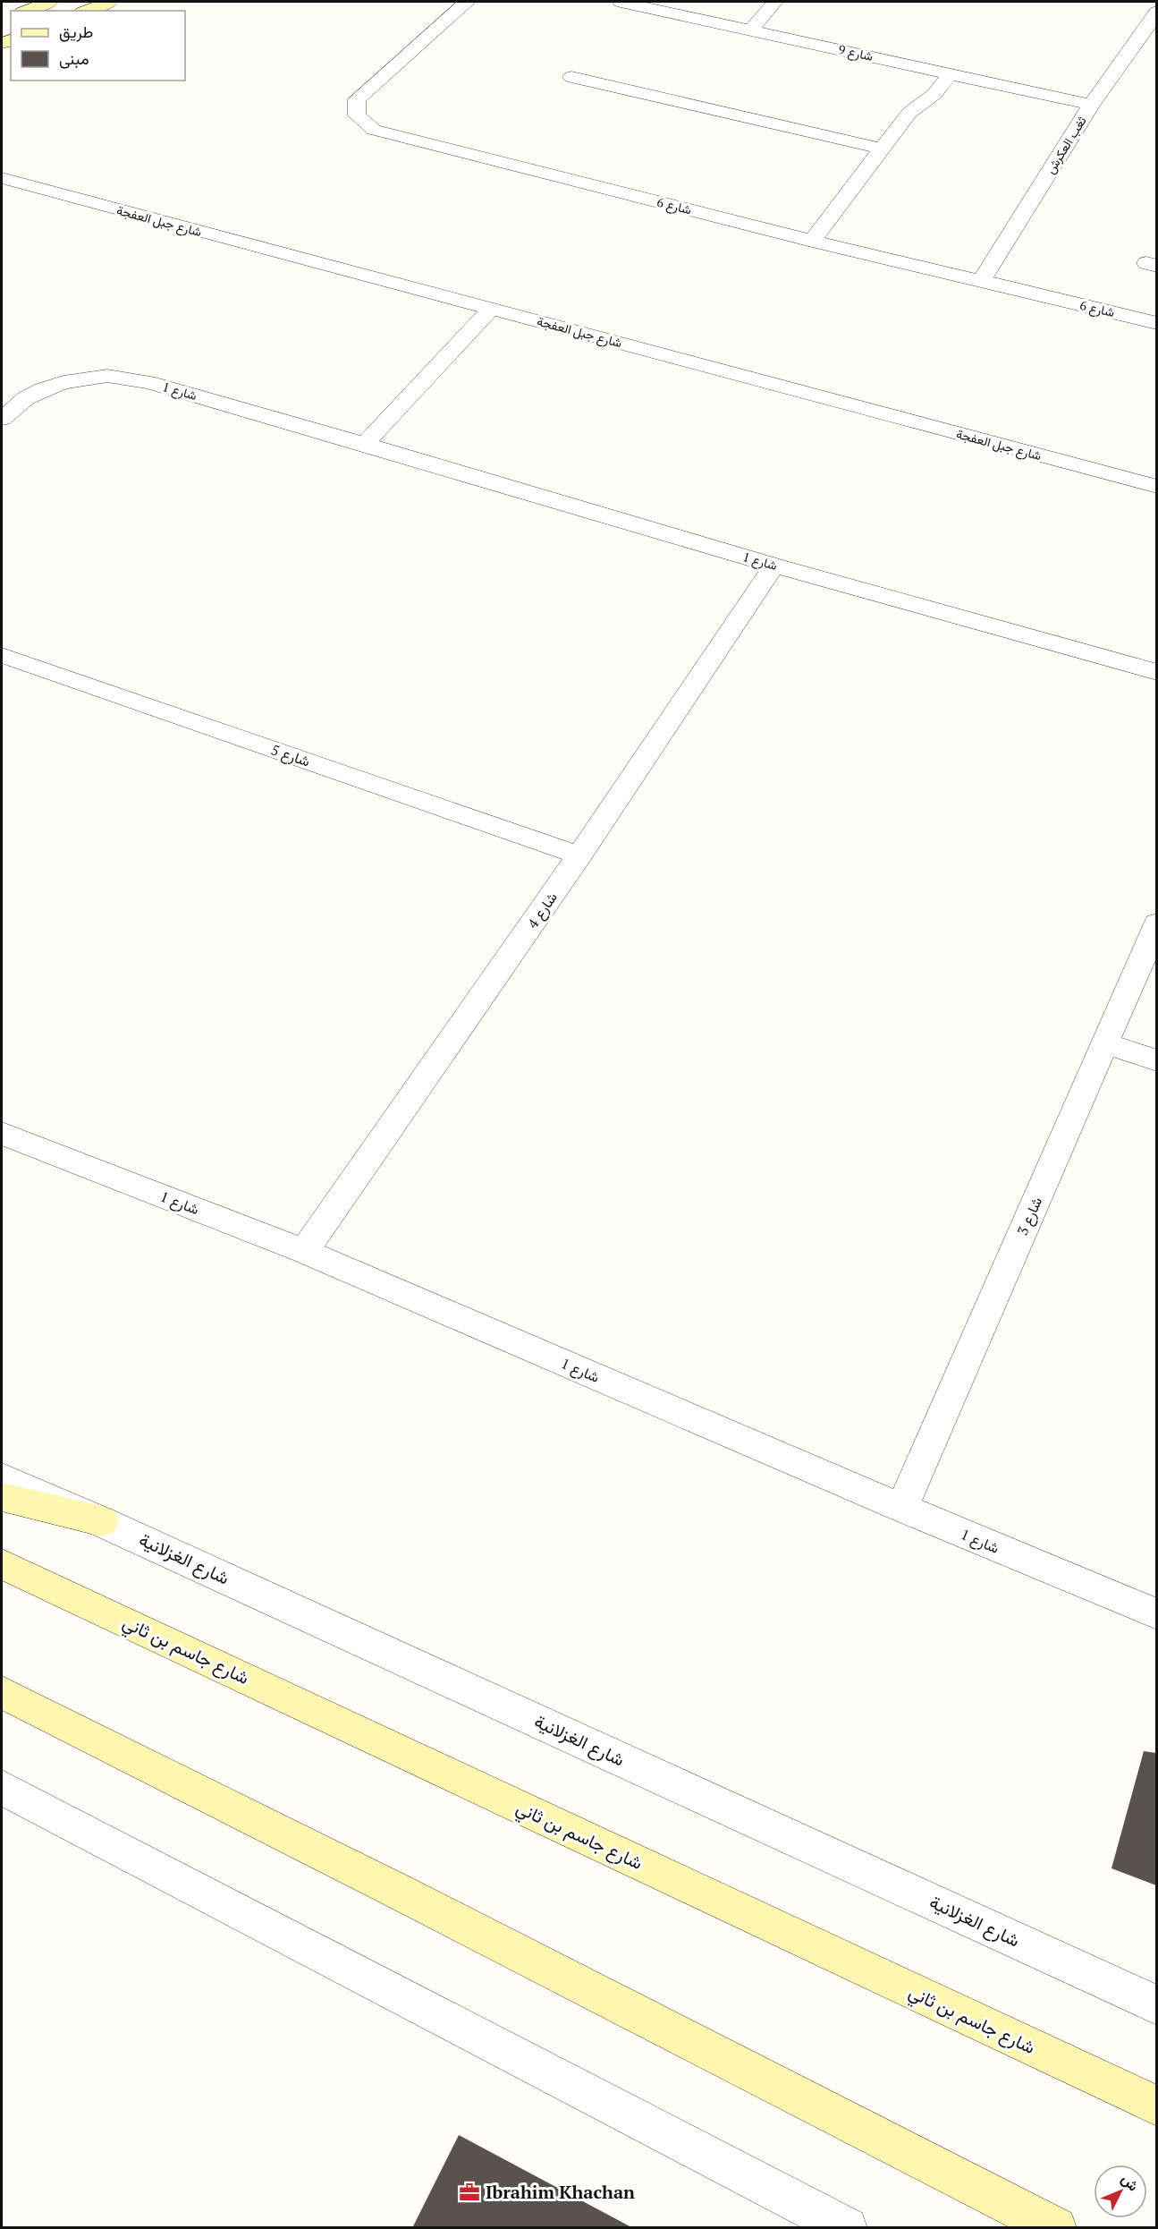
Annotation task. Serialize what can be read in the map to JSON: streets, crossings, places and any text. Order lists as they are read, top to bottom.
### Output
{
  "streets": {
    "main road": ["شارع جاسم بن ثاني"],
    "street": [
      "شارع 9",
      "ثغب العكرش",
      "شارع 6",
      "شارع جبل العفجة",
      "شارع 1",
      "شارع 5",
      "شارع 4",
      "شارع 3",
      "شارع الغزلانية"
    ]
  },
  "crossings": [
    ["شارع 9", "ثغب العكرش"],
    ["ثغب العكرش", "شارع 6"],
    ["شارع 1", "شارع 4"],
    ["شارع 1", "شارع 3"],
    ["شارع 5", "شارع 4"]
  ],
  "places": {
    "office": ["Ibrahim Khachan"]
  },
  "legend": ["طريق", "مبنى"],
  "north": "top right"
}
